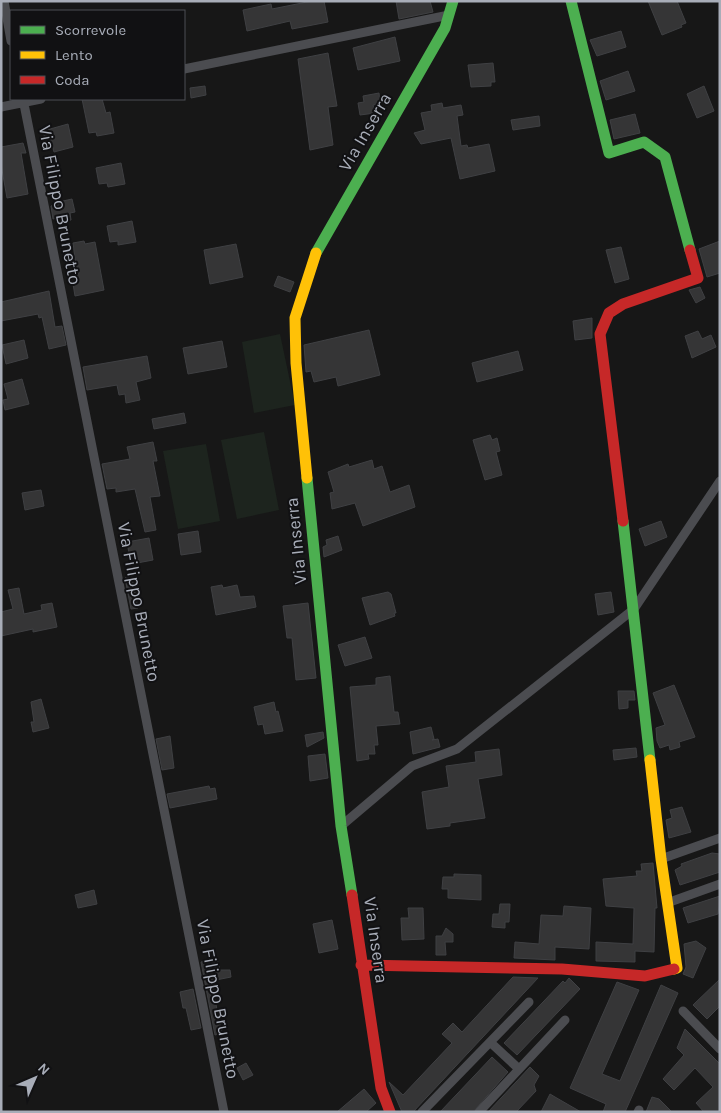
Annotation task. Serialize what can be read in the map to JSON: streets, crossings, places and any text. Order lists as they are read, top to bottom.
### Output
{
  "streets": {
    "street": ["Via Inserra", "Via Filippo Brunetto"]
  },
  "legend": ["Scorrevole", "Lento", "Coda"],
  "north": "top right"
}
